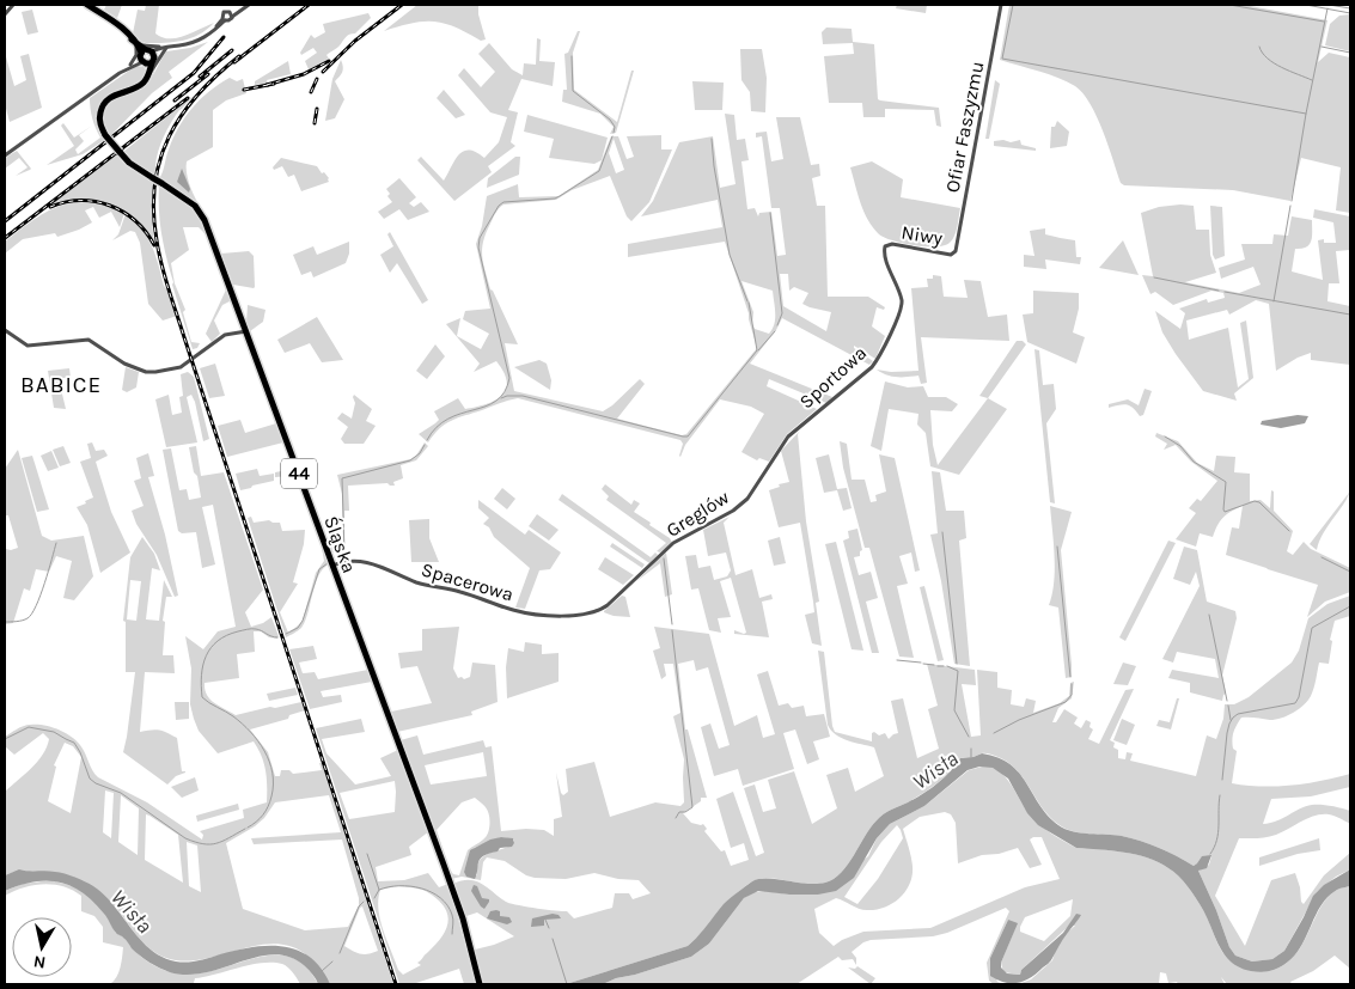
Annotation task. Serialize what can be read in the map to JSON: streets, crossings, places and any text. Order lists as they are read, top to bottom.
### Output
{
  "streets": {
    "main road": ["44", "Śląska"],
    "street": [
      "Ofiar Faszyzmu",
      "Niwy",
      "Sportowa",
      "Greglów",
      "Spacerowa"
    ]
  },
  "crossings": [
    ["Ofiar Faszyzmu", "Niwy"],
    ["Niwy", "Sportowa"],
    ["Sportowa", "Greglów"],
    ["Greglów", "Spacerowa"],
    ["Śląska", "Spacerowa"]
  ],
  "districts": ["BABICE"],
  "water": ["Wisła"],
  "north": "bottom"
}
